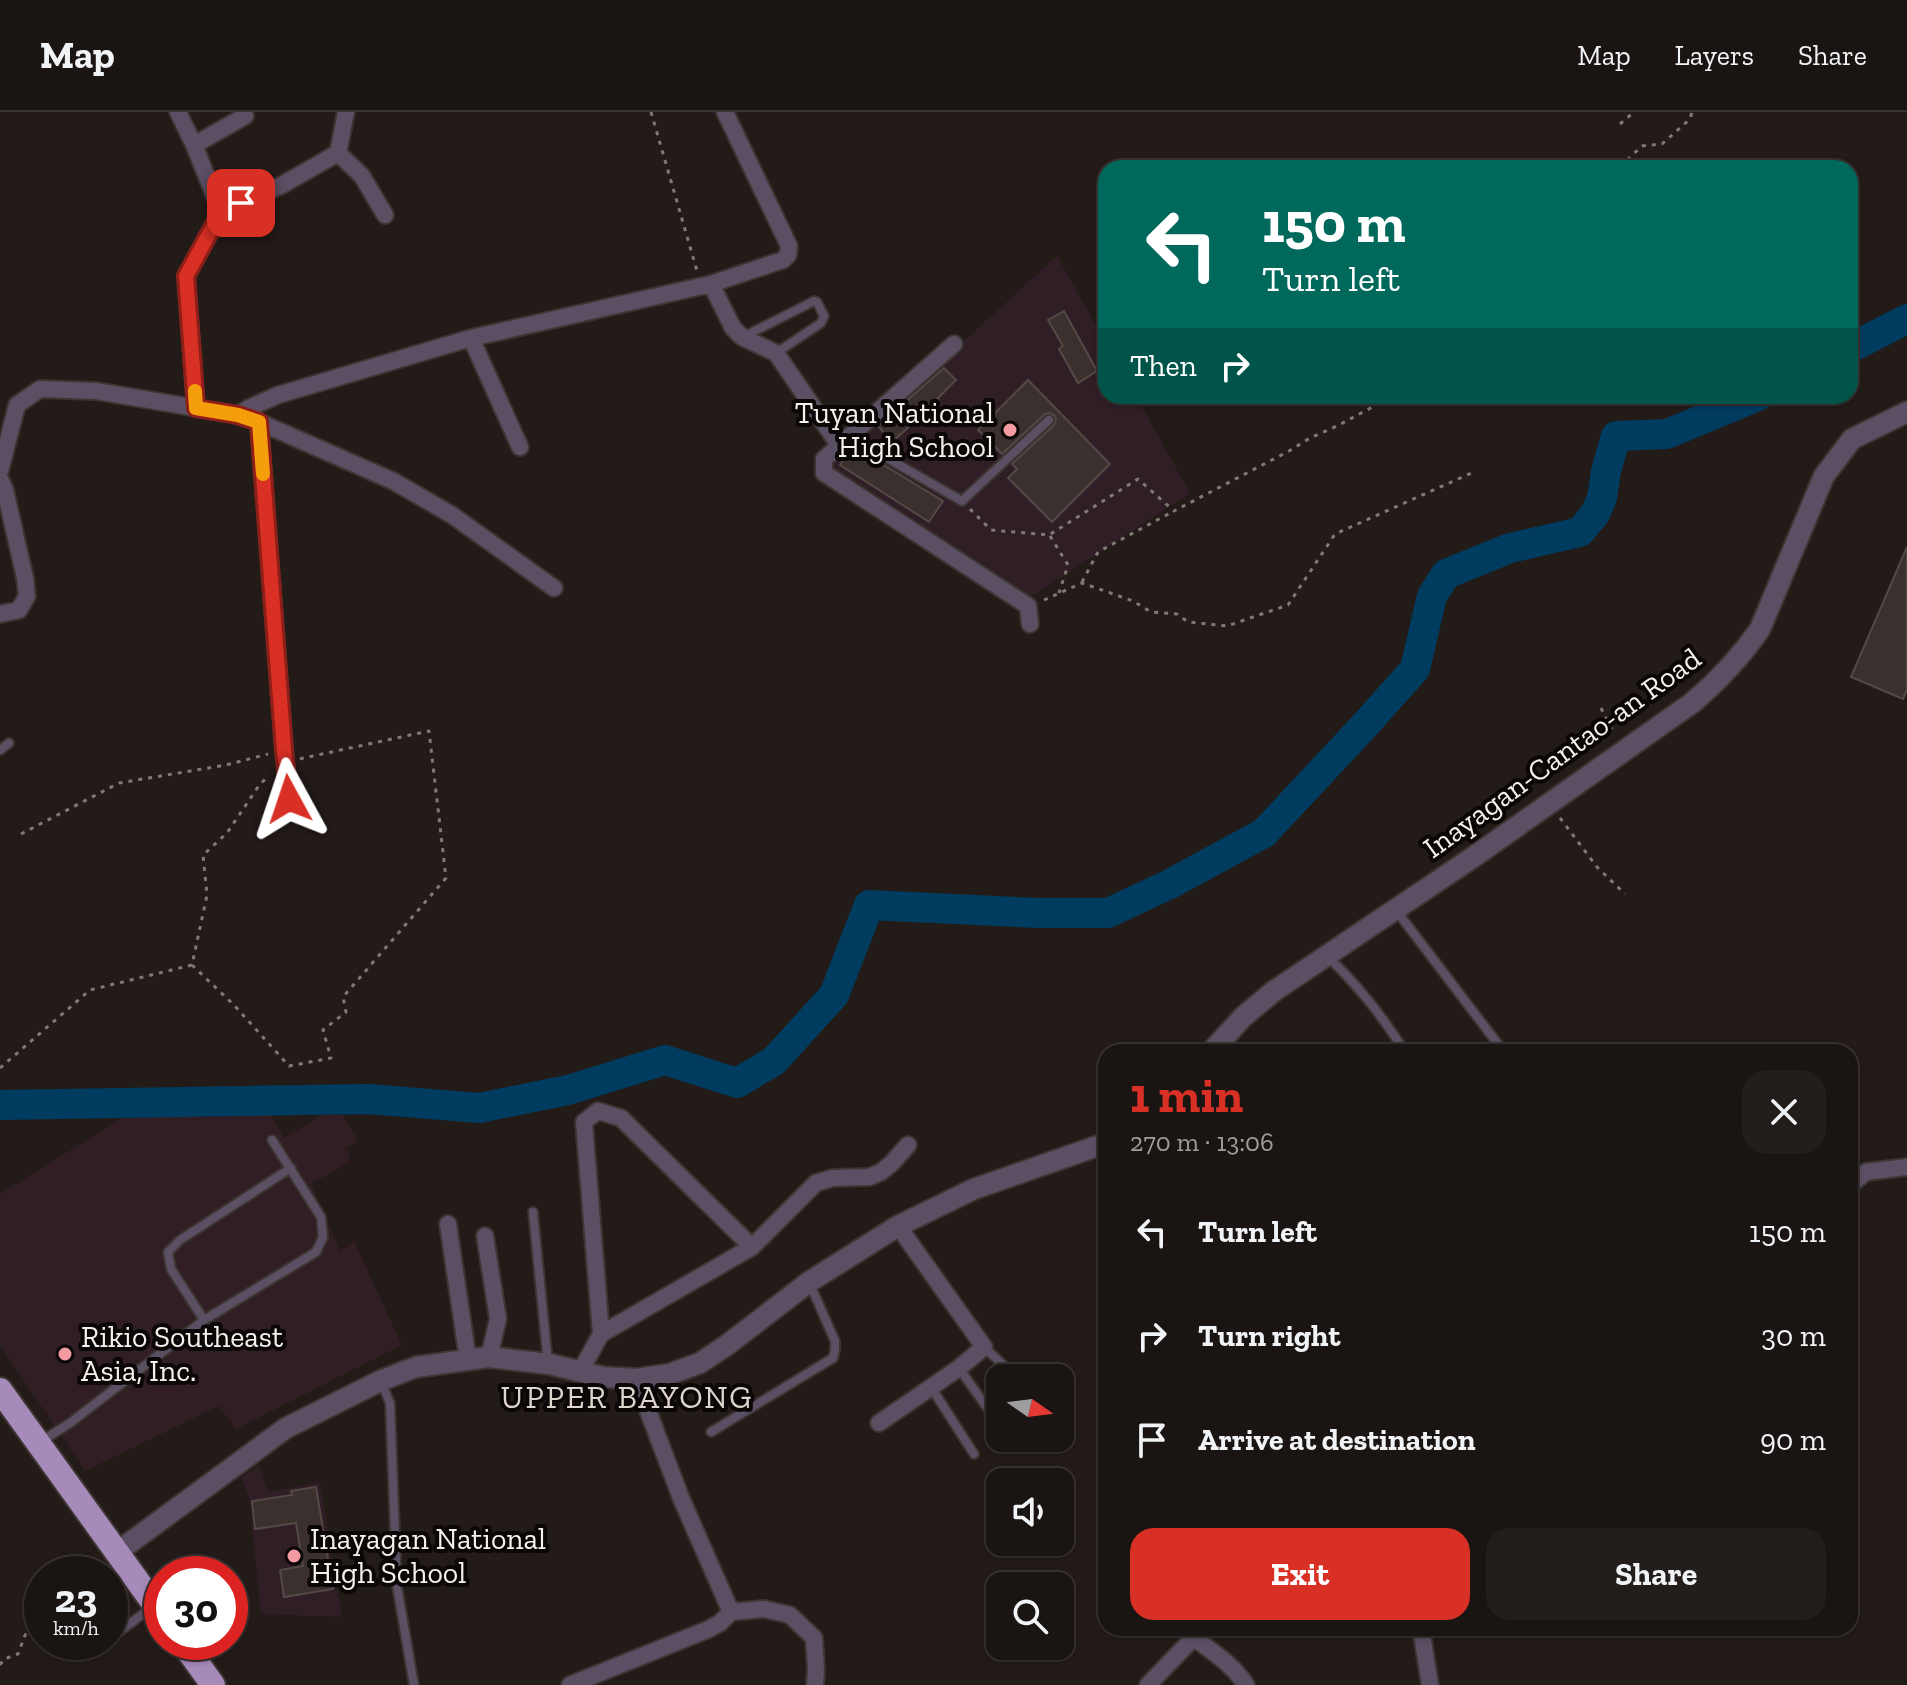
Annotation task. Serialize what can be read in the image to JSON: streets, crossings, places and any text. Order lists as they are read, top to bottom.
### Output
{
  "streets": {
    "street": ["Inayagan-Cantao-an Road"]
  },
  "districts": ["UPPER BAYONG"],
  "places": ["Tuyan National High School", "Rikio Southeast Asia, Inc.", "Inayagan National High School"],
  "north": "right",
  "page": {
    "header": "Map",
    "nav": ["Map", "Layers", "Share"],
    "turn": ["150 m", "Turn left"],
    "then": "Then",
    "heading": ["1 min", "270 m · 13:06"],
    "list": [
      {
        "name": "Turn left",
        "value": "150 m"
      },
      {
        "name": "Turn right",
        "value": "30 m"
      },
      {
        "name": "Arrive at destination",
        "value": "90 m"
      }
    ],
    "buttons": ["Exit", "Share"],
    "speed": "23 km/h",
    "limit": "30"
  }
}
